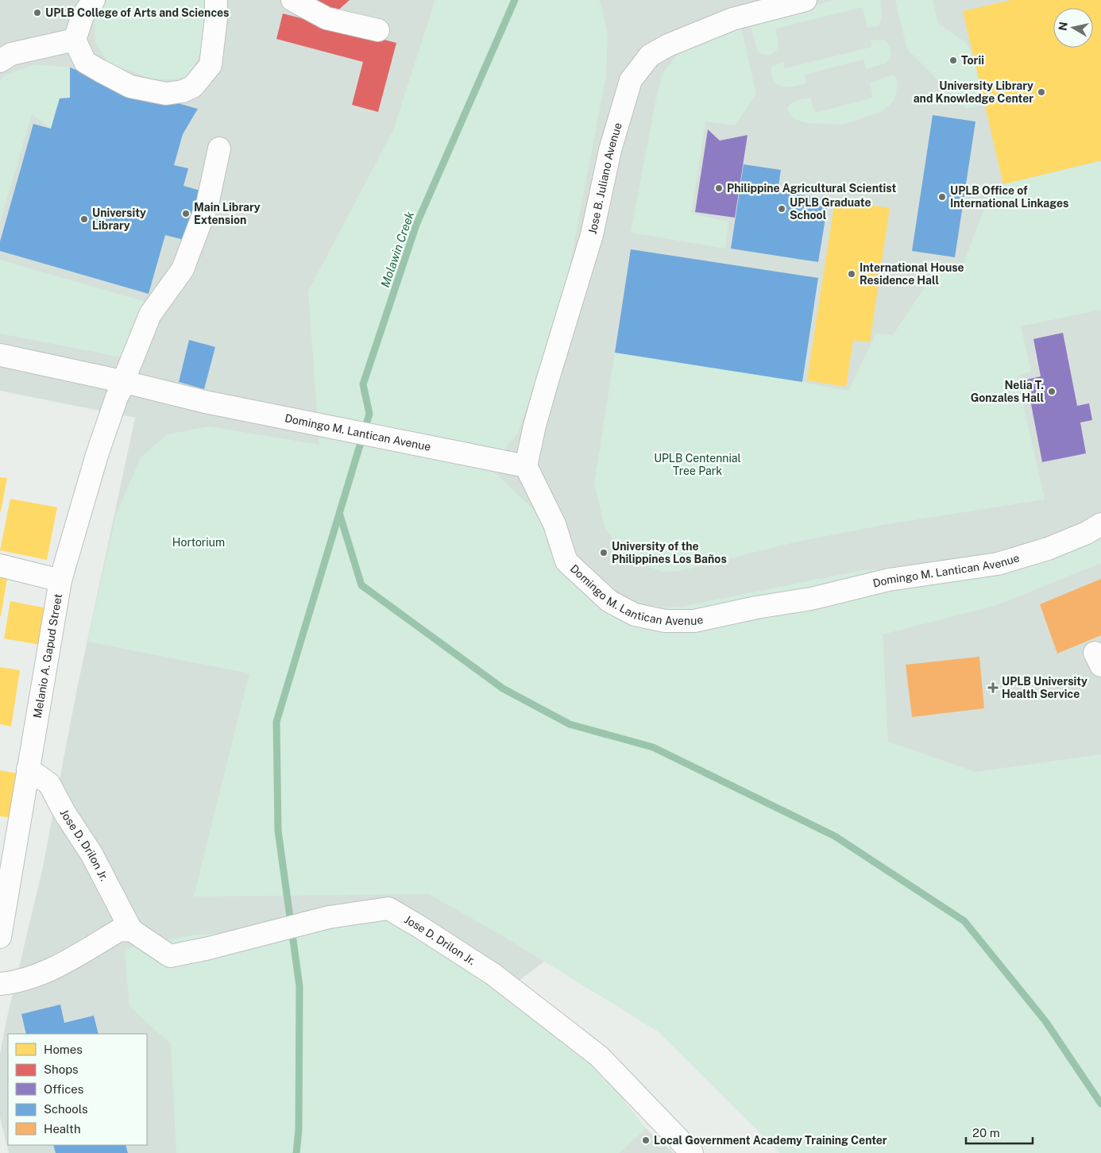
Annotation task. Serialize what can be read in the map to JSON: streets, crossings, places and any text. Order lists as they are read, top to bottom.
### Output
{
  "streets": {
    "street": [
      "Jose B. Juliano Avenue",
      "Domingo M. Lantican Avenue",
      "Melanio A. Gapud Street",
      "Jose D. Drilon Jr."
    ]
  },
  "crossings": [
    ["Jose B. Juliano Avenue", "Domingo M. Lantican Avenue"],
    ["Domingo M. Lantican Avenue", "Melanio A. Gapud Street"],
    ["Melanio A. Gapud Street", "Jose D. Drilon Jr."]
  ],
  "water": ["Molawin Creek"],
  "parks": ["UPLB Centennial Tree Park", "Hortorium"],
  "places": {
    "other": [
      "UPLB College of Arts and Sciences",
      "Torii",
      "University Library and Knowledge Center",
      "Philippine Agricultural Scientist",
      "UPLB Office of International Linkages",
      "UPLB Graduate School",
      "Main Library Extension",
      "University Library",
      "International House Residence Hall",
      "Nelia T. Gonzales Hall",
      "University of the Philippines Los Baños",
      "Local Government Academy Training Center"
    ],
    "health": ["UPLB University Health Service"]
  },
  "legend": [
    "Homes",
    "Shops",
    "Offices",
    "Schools",
    "Health"
  ],
  "scale_bar": "20 m",
  "north": "left"
}
